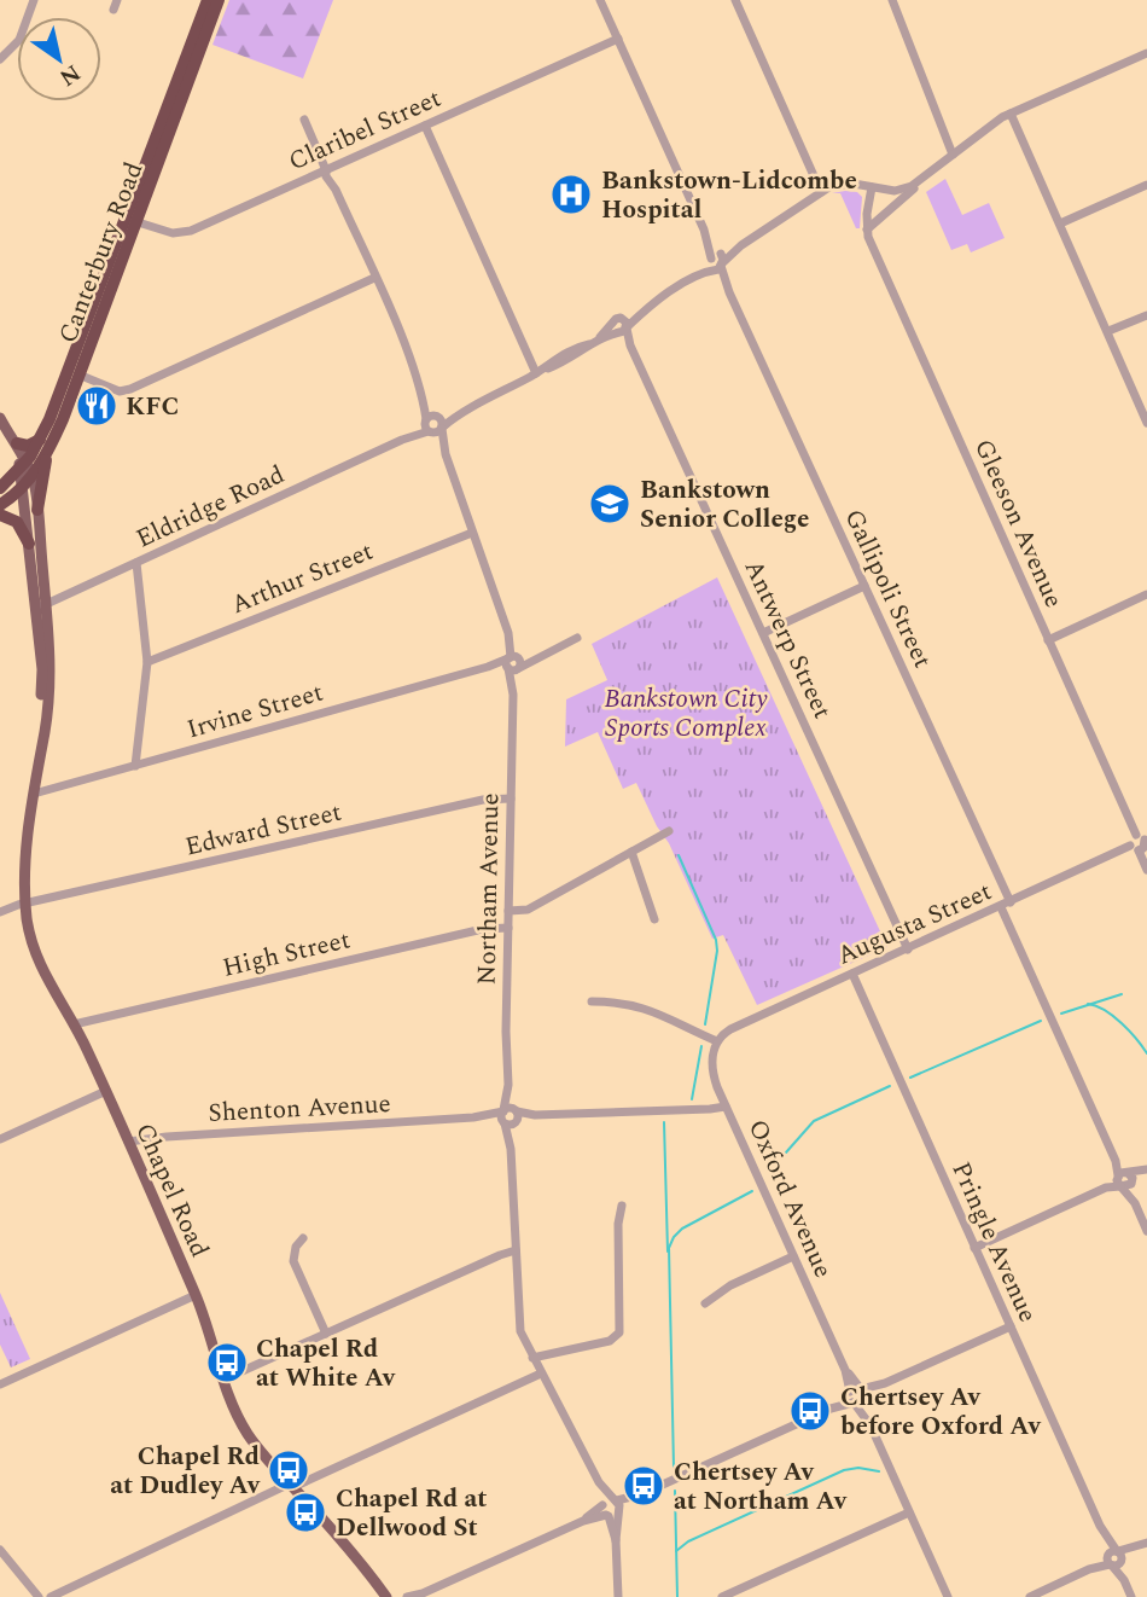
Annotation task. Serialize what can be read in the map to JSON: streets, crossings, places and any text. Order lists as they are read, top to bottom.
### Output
{
  "streets": {
    "highway": ["Canterbury Road"],
    "main road": ["Chapel Road"],
    "street": [
      "Claribel Street",
      "Eldridge Road",
      "Gleeson Avenue",
      "Arthur Street",
      "Gallipoli Street",
      "Antwerp Street",
      "Irvine Street",
      "Edward Street",
      "Northam Avenue",
      "Augusta Street",
      "High Street",
      "Shenton Avenue",
      "Oxford Avenue",
      "Pringle Avenue"
    ]
  },
  "crossings": [
    ["Claribel Street", "Canterbury Road"],
    ["Claribel Street", "Gallipoli Street"],
    ["Claribel Street", "Northam Avenue"],
    ["Canterbury Road", "Chapel Road"],
    ["Eldridge Road", "Gallipoli Street"],
    ["Eldridge Road", "Antwerp Street"],
    ["Eldridge Road", "Northam Avenue"],
    ["Eldridge Road", "Chapel Road"],
    ["Arthur Street", "Northam Avenue"],
    ["Gallipoli Street", "Augusta Street"],
    ["Antwerp Street", "Augusta Street"],
    ["Irvine Street", "Northam Avenue"],
    ["Irvine Street", "Chapel Road"],
    ["Edward Street", "Northam Avenue"],
    ["Edward Street", "Chapel Road"],
    ["Northam Avenue", "High Street"],
    ["Northam Avenue", "Shenton Avenue"],
    ["Augusta Street", "Oxford Avenue"],
    ["Augusta Street", "Pringle Avenue"],
    ["High Street", "Chapel Road"],
    ["Shenton Avenue", "Chapel Road"],
    ["Shenton Avenue", "Oxford Avenue"]
  ],
  "parks": ["Bankstown City Sports Complex"],
  "places": {
    "hospital": ["Bankstown-Lidcombe Hospital"],
    "restaurant": ["KFC"],
    "school or university": ["Bankstown Senior College"],
    "bus stop": [
      "Chapel Rd at White Av",
      "Chertsey Av before Oxford Av",
      "Chapel Rd at Dudley Av",
      "Chertsey Av at Northam Av",
      "Chapel Rd at Dellwood St"
    ]
  },
  "north": "bottom right"
}
